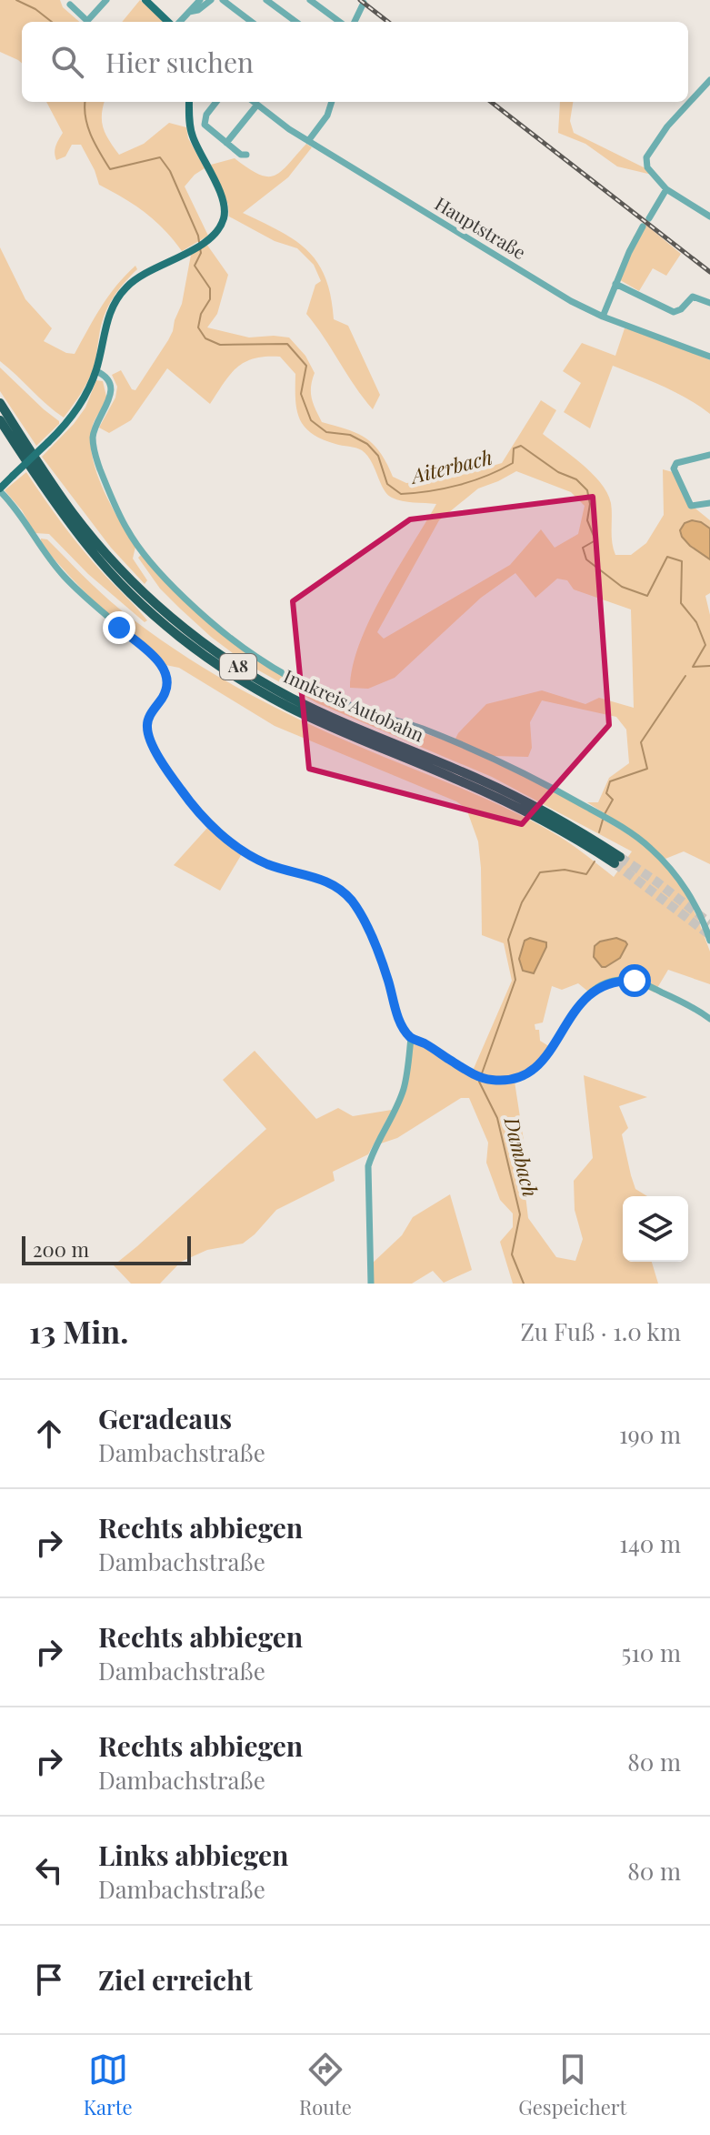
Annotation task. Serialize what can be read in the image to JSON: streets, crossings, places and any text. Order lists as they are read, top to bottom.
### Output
{
  "streets": {
    "highway": ["A8", "Innkreis Autobahn"],
    "street": ["Hauptstraße"]
  },
  "water": ["Aiterbach", "Dambach"],
  "scale_bar": "200 m",
  "page": {
    "search": "Hier suchen",
    "scale": "200 m",
    "heading": ["13 Min.", "Zu Fuß · 1.0 km"],
    "list": [
      ["Geradeaus", "Dambachstraße", "190 m"],
      ["Rechts abbiegen", "Dambachstraße", "140 m"],
      ["Rechts abbiegen", "Dambachstraße", "510 m"],
      ["Rechts abbiegen", "Dambachstraße", "80 m"],
      ["Links abbiegen", "Dambachstraße", "80 m"],
      "Ziel erreicht"
    ],
    "nav": ["Karte", "Route", "Gespeichert"]
  }
}
